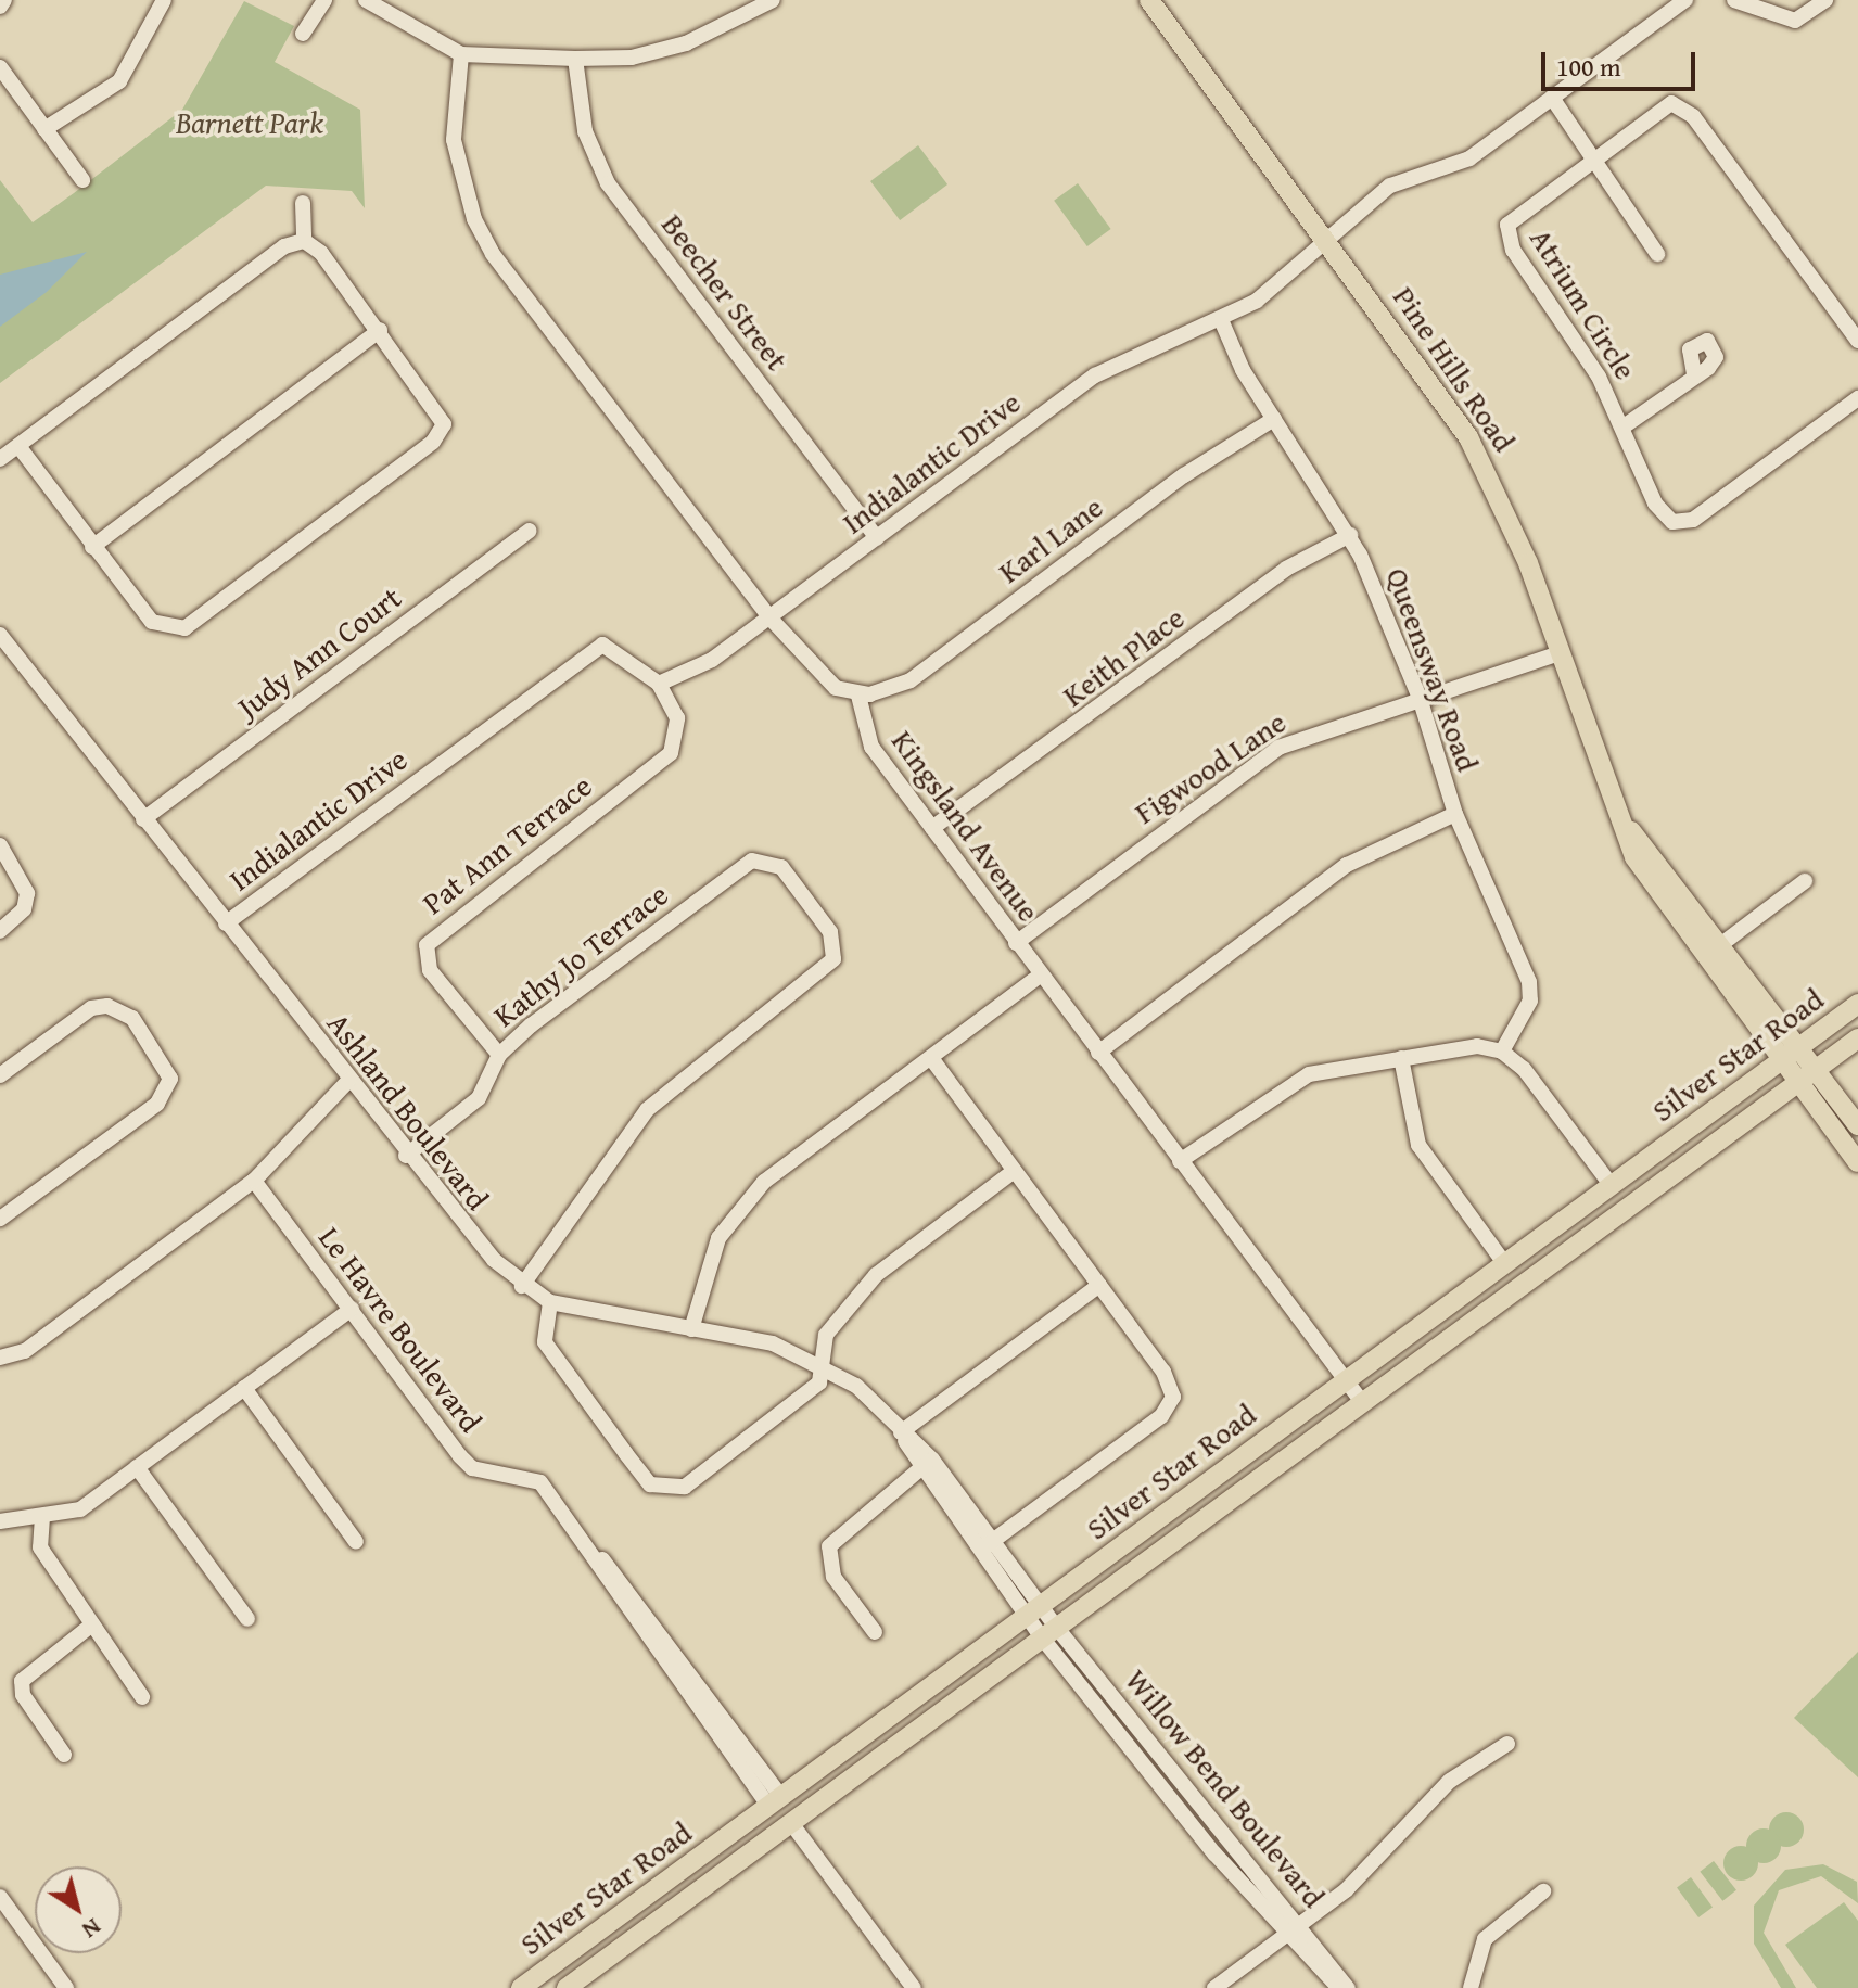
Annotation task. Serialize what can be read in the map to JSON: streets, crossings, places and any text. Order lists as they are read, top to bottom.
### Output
{
  "streets": {
    "main road": ["Pine Hills Road", "Silver Star Road"],
    "street": [
      "Beecher Street",
      "Atrium Circle",
      "Indialantic Drive",
      "Karl Lane",
      "Judy Ann Court",
      "Keith Place",
      "Queensway Road",
      "Figwood Lane",
      "Kingsland Avenue",
      "Pat Ann Terrace",
      "Kathy Jo Terrace",
      "Ashland Boulevard",
      "Le Havre Boulevard",
      "Willow Bend Boulevard"
    ]
  },
  "crossings": [
    ["Beecher Street", "Indialantic Drive"],
    ["Pine Hills Road", "Indialantic Drive"],
    ["Pine Hills Road", "Figwood Lane"],
    ["Pine Hills Road", "Silver Star Road"],
    ["Indialantic Drive", "Queensway Road"],
    ["Indialantic Drive", "Pat Ann Terrace"],
    ["Indialantic Drive", "Ashland Boulevard"],
    ["Karl Lane", "Queensway Road"],
    ["Karl Lane", "Kingsland Avenue"],
    ["Judy Ann Court", "Ashland Boulevard"],
    ["Keith Place", "Queensway Road"],
    ["Keith Place", "Kingsland Avenue"],
    ["Queensway Road", "Figwood Lane"],
    ["Figwood Lane", "Kingsland Avenue"],
    ["Kingsland Avenue", "Silver Star Road"],
    ["Pat Ann Terrace", "Kathy Jo Terrace"],
    ["Kathy Jo Terrace", "Ashland Boulevard"],
    ["Silver Star Road", "Ashland Boulevard"],
    ["Silver Star Road", "Le Havre Boulevard"],
    ["Silver Star Road", "Willow Bend Boulevard"],
    ["Ashland Boulevard", "Willow Bend Boulevard"]
  ],
  "parks": ["Barnett Park"],
  "scale_bar": "100 m",
  "north": "bottom right"
}
